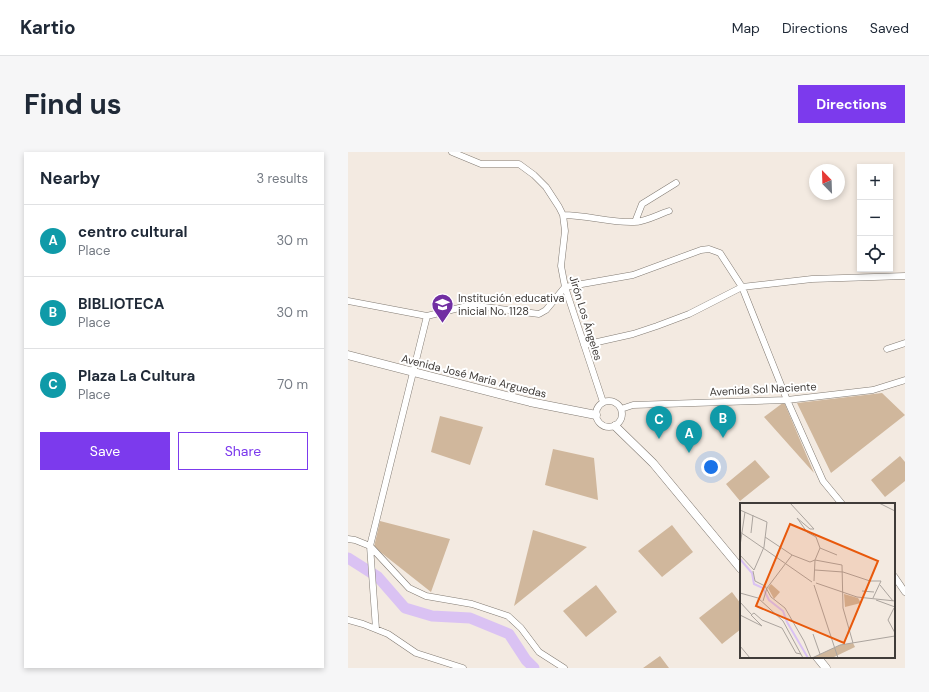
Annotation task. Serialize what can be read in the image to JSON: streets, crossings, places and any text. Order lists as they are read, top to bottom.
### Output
{
  "streets": {
    "main road": ["Avenida José Maria Arguedas"],
    "street": ["Jirón Los Ángeles", "Avenida Sol Naciente"]
  },
  "crossings": [
    ["Jirón Los Ángeles", "Avenida José Maria Arguedas"],
    ["Jirón Los Ángeles", "Avenida Sol Naciente"],
    ["Avenida José Maria Arguedas", "Avenida Sol Naciente"]
  ],
  "places": {
    "school or university": ["Institución educativa inicial No. 1128"]
  },
  "north": "top left",
  "page": {
    "header": "Kartio",
    "nav": ["Map", "Directions", "Saved"],
    "buttons": [
      "Directions",
      ["Save", "Share"]
    ],
    "title": "Find us",
    "heading": ["Nearby", "3 results"],
    "map_buttons": ["+", "−"],
    "list": [
      {
        "mark": "A",
        "name": "centro cultural",
        "note": "Place",
        "value": "30 m"
      },
      {
        "mark": "B",
        "name": "BIBLIOTECA",
        "note": "Place",
        "value": "30 m"
      },
      {
        "mark": "C",
        "name": "Plaza La Cultura",
        "note": "Place",
        "value": "70 m"
      }
    ],
    "pins": ["B", "C", "A"]
  }
}
